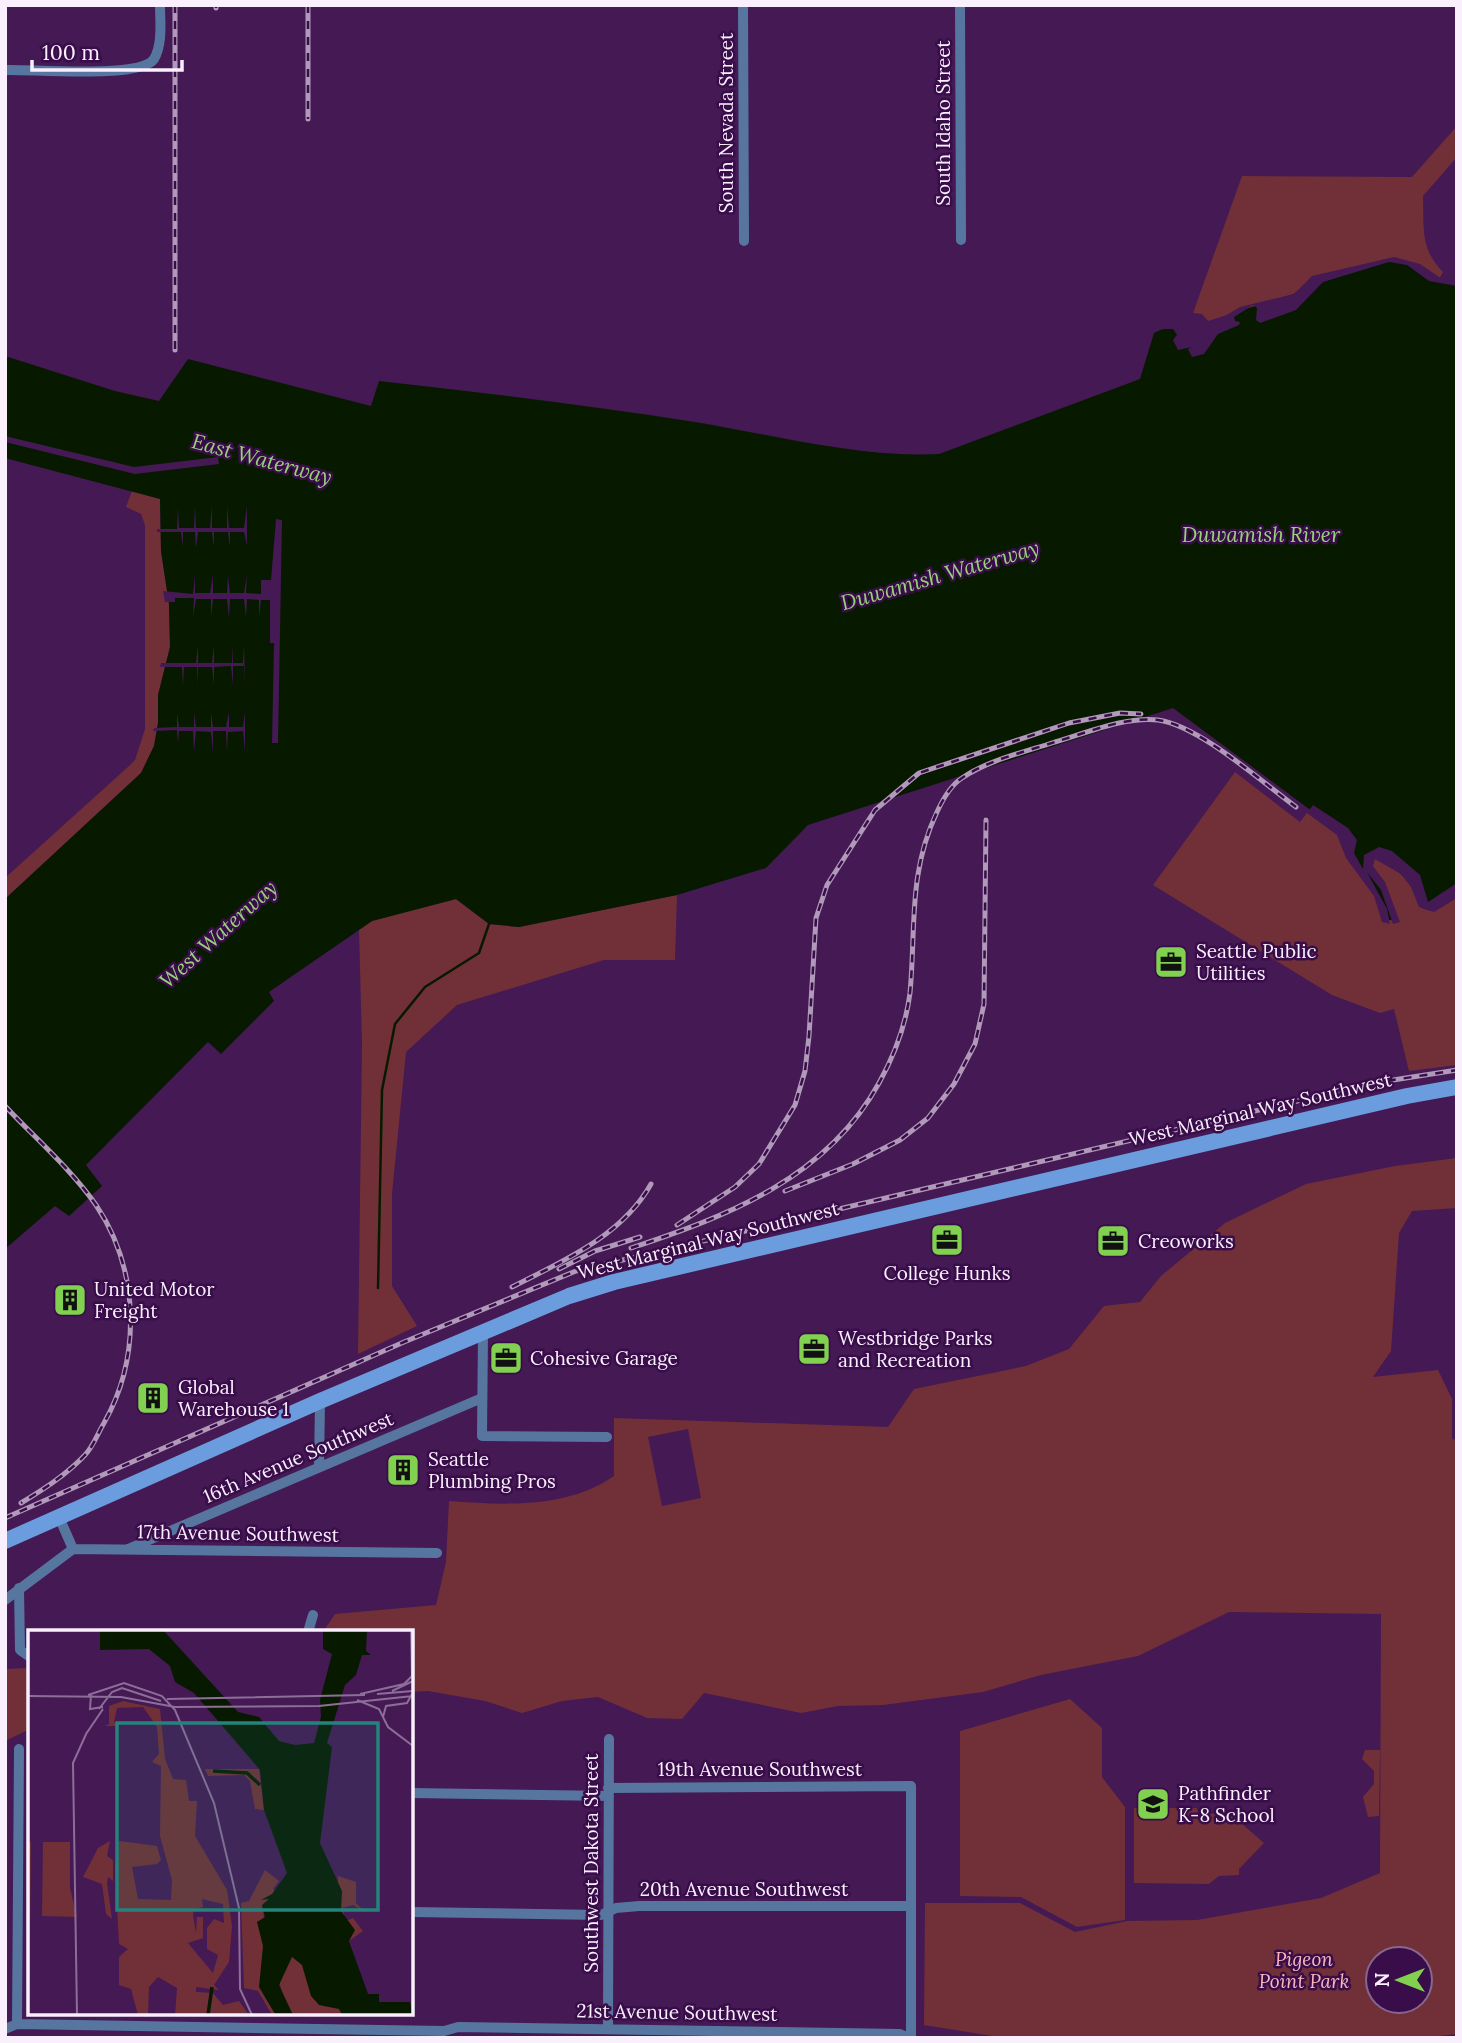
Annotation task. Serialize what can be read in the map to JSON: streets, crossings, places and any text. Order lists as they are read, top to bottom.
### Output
{
  "streets": {
    "main road": ["West Marginal Way Southwest"],
    "street": [
      "South Nevada Street",
      "South Idaho Street",
      "16th Avenue Southwest",
      "17th Avenue Southwest",
      "19th Avenue Southwest",
      "Southwest Dakota Street",
      "20th Avenue Southwest",
      "21st Avenue Southwest"
    ]
  },
  "crossings": [
    ["16th Avenue Southwest", "17th Avenue Southwest"],
    ["19th Avenue Southwest", "Southwest Dakota Street"],
    ["19th Avenue Southwest", "20th Avenue Southwest"],
    ["Southwest Dakota Street", "20th Avenue Southwest"],
    ["Southwest Dakota Street", "21st Avenue Southwest"]
  ],
  "water": [
    "East Waterway",
    "Duwamish River",
    "Duwamish Waterway",
    "West Waterway"
  ],
  "parks": ["Pigeon Point Park"],
  "places": {
    "office": [
      "Seattle Public Utilities",
      "College Hunks",
      "Creoworks",
      "Westbridge Parks and Recreation",
      "Cohesive Garage"
    ],
    "building": ["United Motor Freight", "Global Warehouse 1", "Seattle Plumbing Pros"],
    "school or university": ["Pathfinder K-8 School"]
  },
  "scale_bar": "100 m",
  "north": "left"
}
